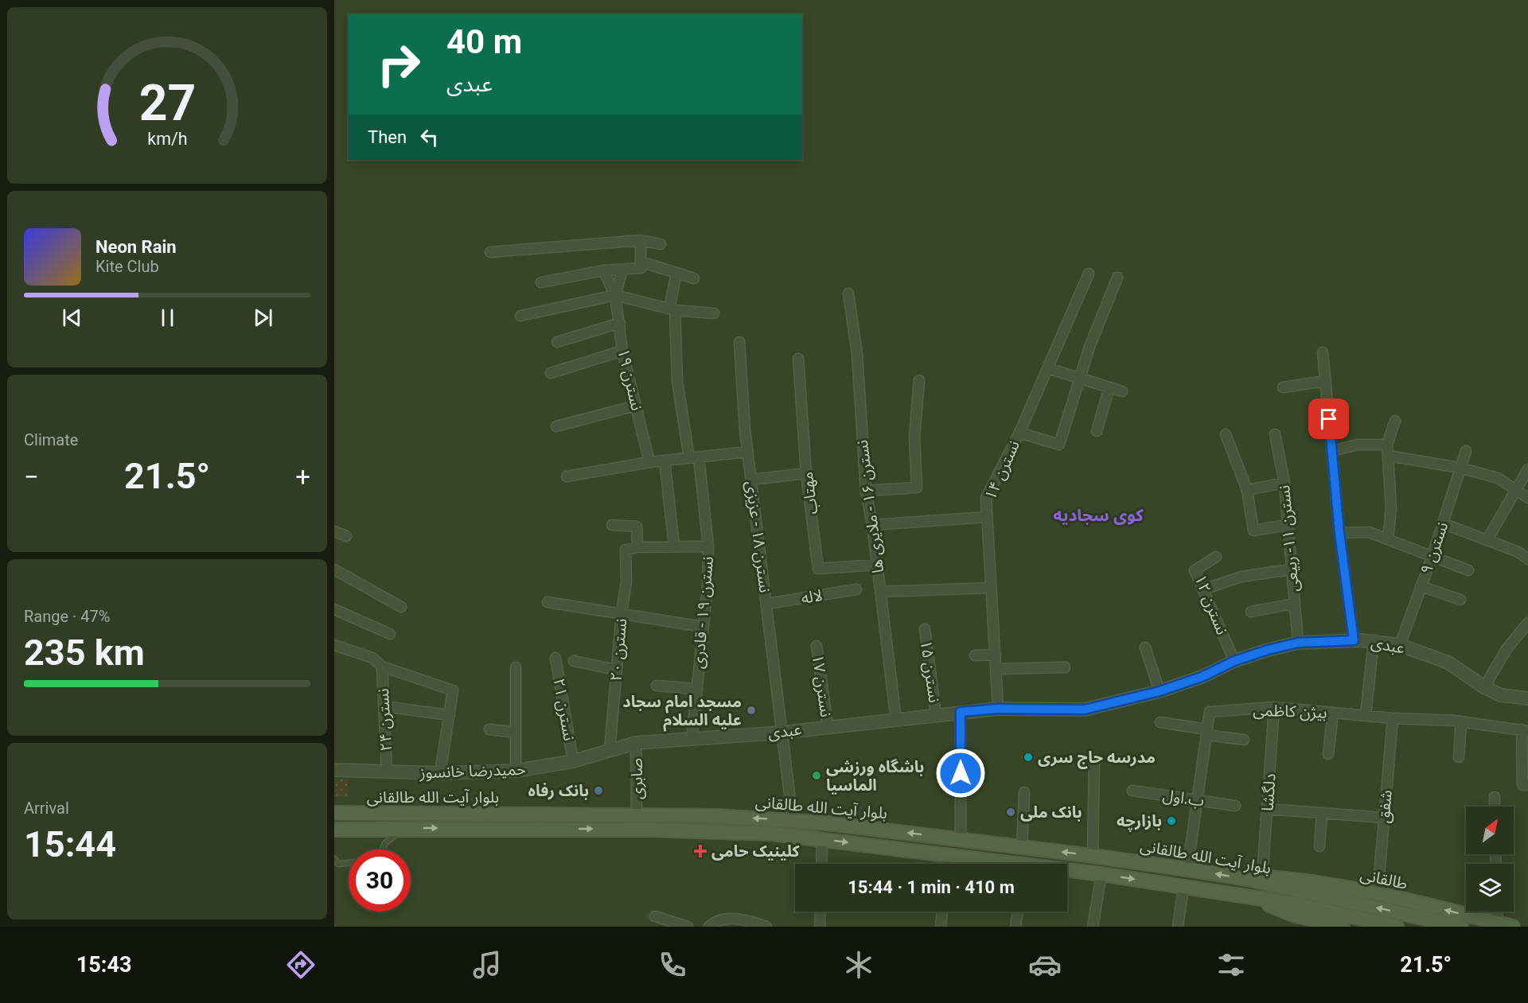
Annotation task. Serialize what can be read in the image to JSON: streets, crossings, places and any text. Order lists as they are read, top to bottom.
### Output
{
  "streets": {
    "main road": ["بلوار آیت الله طالقانی", "طالقانی"],
    "street": [
      "نسترن ۱۹",
      "نسترن ۱۴",
      "مهتاب",
      "نسترن ۱۶ - ملایری ها",
      "نسترن ۱۸ - عزیزی",
      "نسترن ۱۱- ربیعی",
      "نسترن ۹",
      "لاله",
      "نسترن ۱۲",
      "نسترن ۱۹ - قادری",
      "عبدی",
      "نسترن ۲۰",
      "نسترن ۱۵",
      "نسترن ۱۷",
      "نسترن ۲۱",
      "بیژن کاظمی",
      "نسترن ۲۴",
      "حمیدرضا خانسوز",
      "صابری",
      "دلگشا",
      "ب.اول",
      "شفق"
    ]
  },
  "crossings": [
    ["نسترن ۱۴", "عبدی"],
    ["مهتاب", "نسترن ۱۶ - ملایری ها"],
    ["نسترن ۱۶ - ملایری ها", "عبدی"],
    ["نسترن ۱۸ - عزیزی", "لاله"],
    ["نسترن ۱۸ - عزیزی", "عبدی"],
    ["نسترن ۱۸ - عزیزی", "بلوار آیت الله طالقانی"],
    ["نسترن ۱۱- ربیعی", "عبدی"],
    ["نسترن ۹", "عبدی"],
    ["نسترن ۱۲", "عبدی"],
    ["نسترن ۱۹ - قادری", "عبدی"],
    ["عبدی", "نسترن ۲۰"],
    ["عبدی", "نسترن ۱۵"],
    ["عبدی", "نسترن ۱۷"],
    ["عبدی", "حمیدرضا خانسوز"],
    ["عبدی", "صابری"],
    ["نسترن ۲۰", "حمیدرضا خانسوز"],
    ["نسترن ۲۱", "حمیدرضا خانسوز"],
    ["بیژن کاظمی", "دلگشا"],
    ["بیژن کاظمی", "بلوار آیت الله طالقانی"],
    ["بیژن کاظمی", "ب.اول"],
    ["بیژن کاظمی", "شفق"],
    ["نسترن ۲۴", "حمیدرضا خانسوز"],
    ["صابری", "بلوار آیت الله طالقانی"],
    ["دلگشا", "طالقانی"],
    ["بلوار آیت الله طالقانی", "طالقانی"],
    ["شفق", "طالقانی"]
  ],
  "districts": ["کوی سجادیه"],
  "places": {
    "other": [
      "مسجد امام سجاد علیه السلام",
      "مدرسه حاج سری",
      "باشگاه ورزشی الماسیا",
      "بانک رفاه",
      "بانک ملی",
      "بازارچه"
    ],
    "health": ["کلینیک حامی"]
  },
  "north": "top right",
  "page": {
    "turn": ["40 m", "عبدی"],
    "then": "Then",
    "song": ["Neon Rain", "Kite Club"],
    "tile": [
      "Climate",
      ["Range · 47%", "235 km"],
      ["Arrival", "15:44"]
    ],
    "heat": ["−", "21.5°", "+"],
    "limit": "30",
    "trip": "15:44 · 1 min · 410 m",
    "tabs": ["15:43", "21.5°"],
    "gauge": ["27", "km/h"]
  }
}
